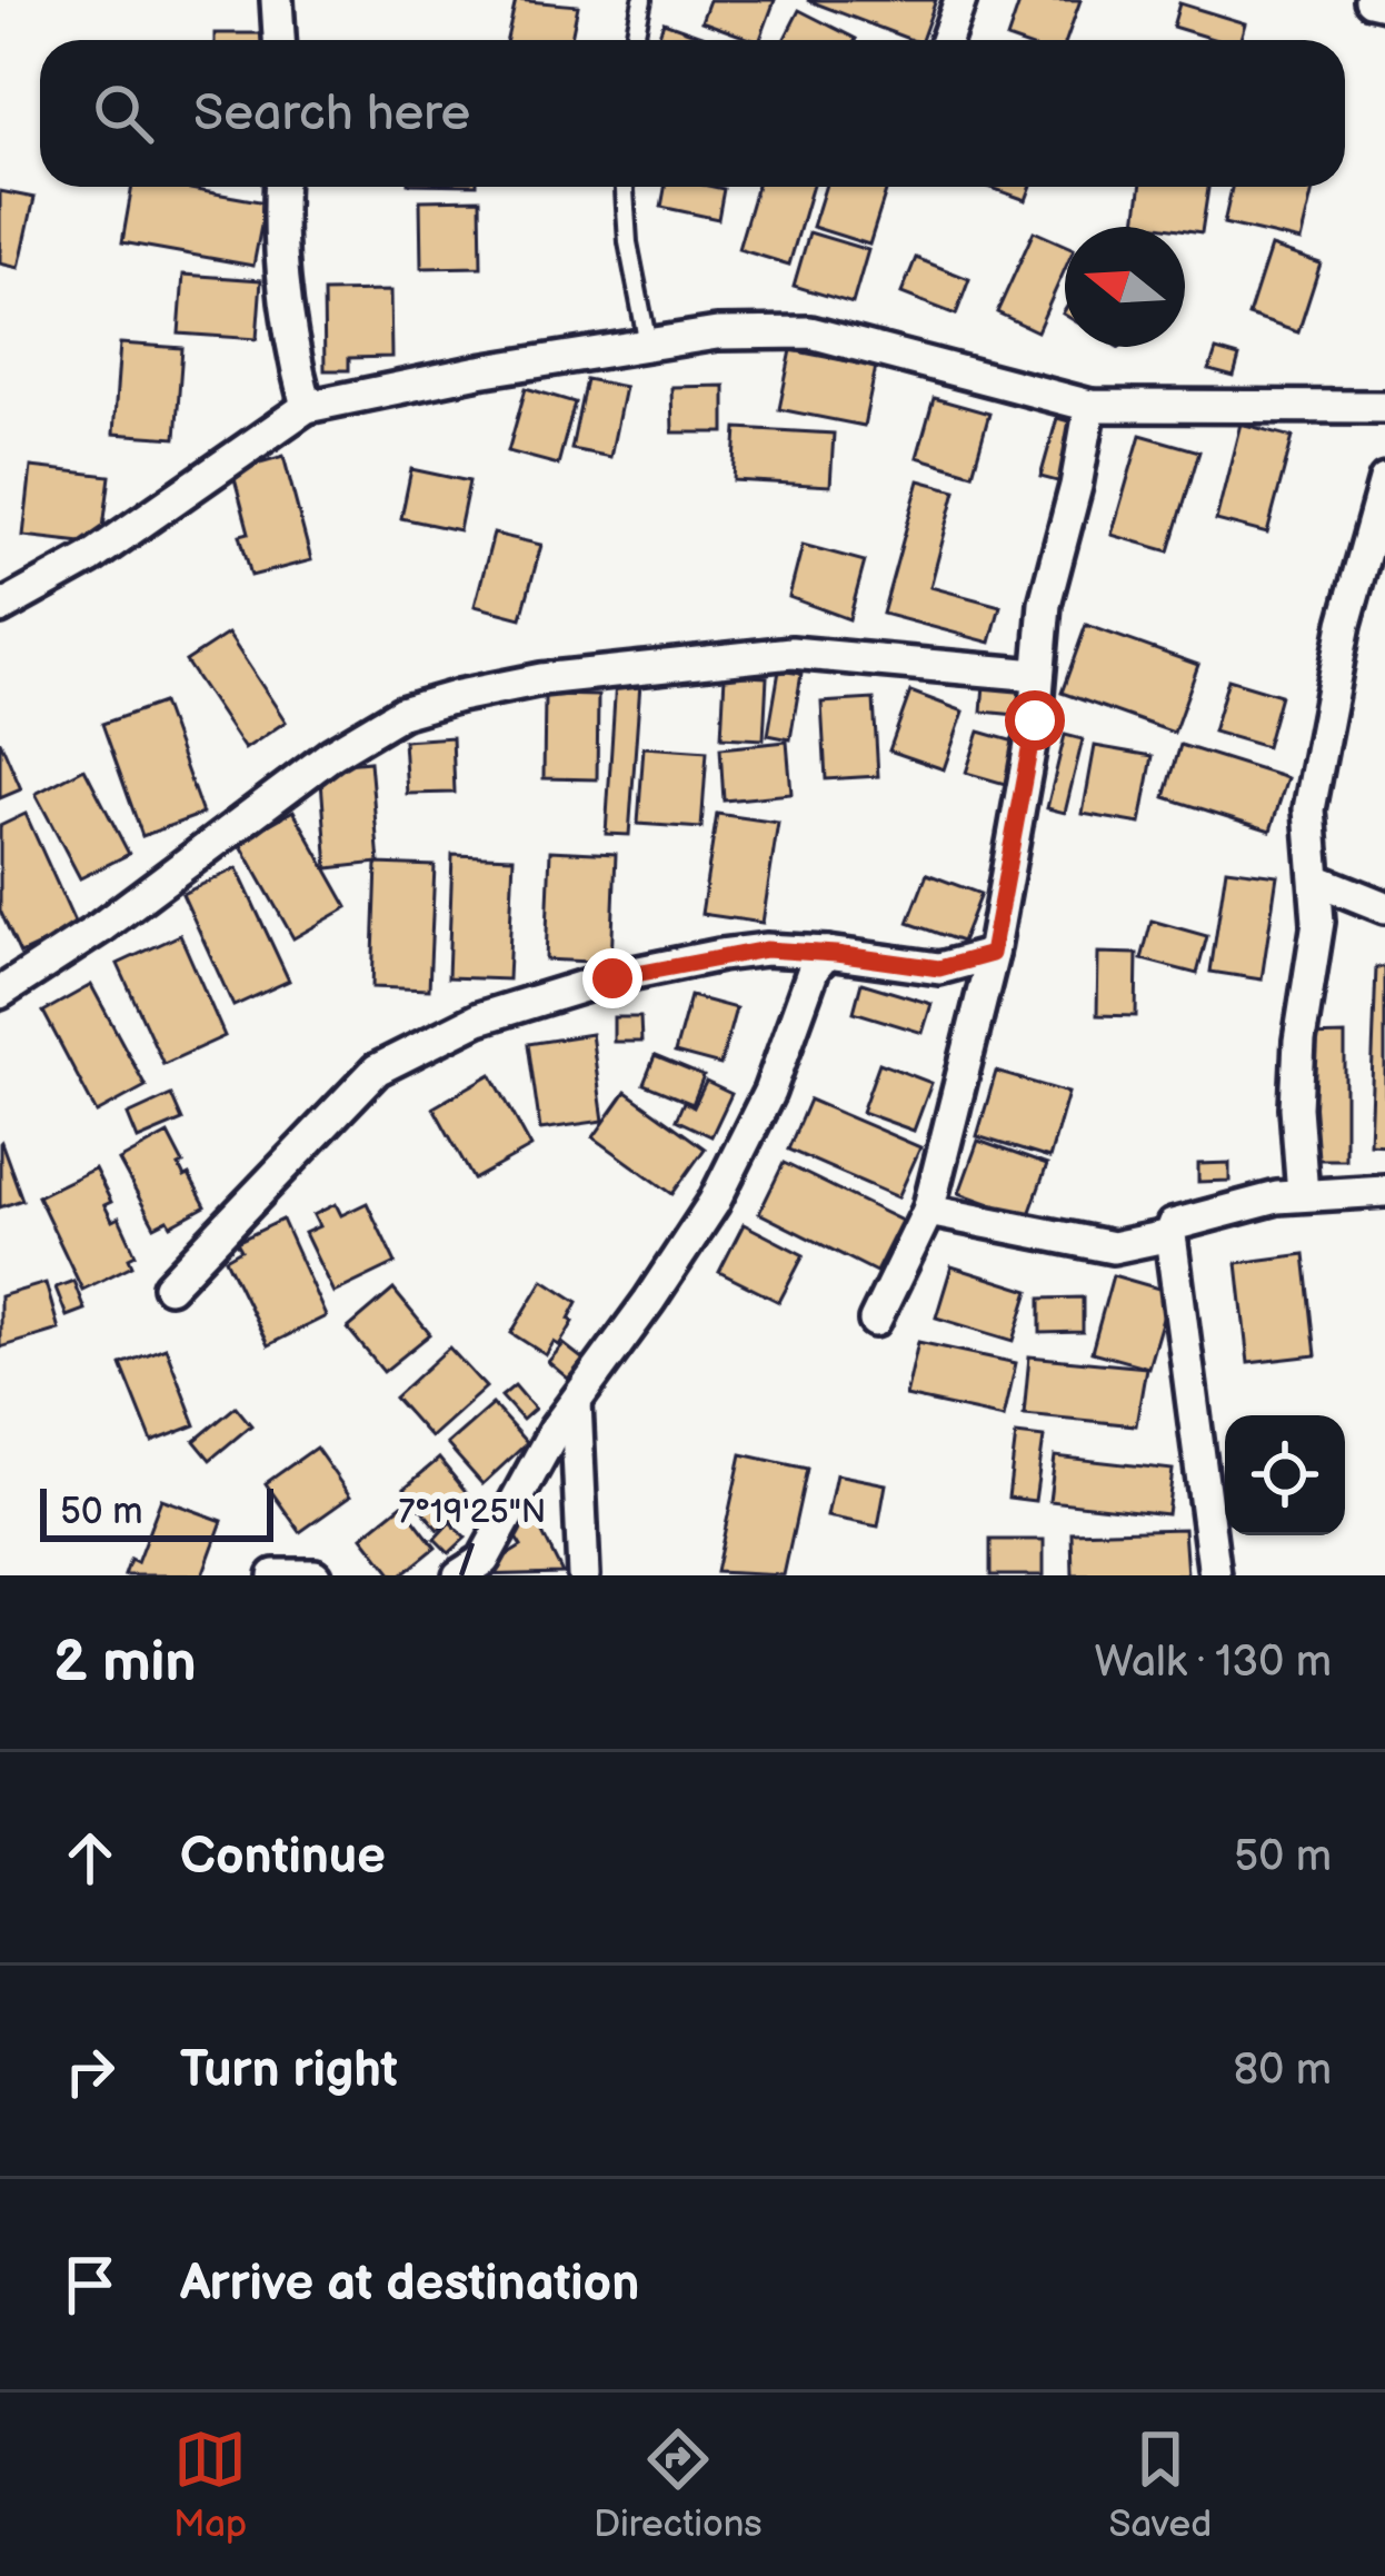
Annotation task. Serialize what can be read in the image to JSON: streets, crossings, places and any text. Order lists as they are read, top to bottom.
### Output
{
  "scale_bar": "50 m",
  "north": "left",
  "page": {
    "search": "Search here",
    "scale": "50 m",
    "heading": ["2 min", "Walk · 130 m"],
    "list": [
      ["Continue", "50 m"],
      ["Turn right", "80 m"],
      "Arrive at destination"
    ],
    "nav": ["Map", "Directions", "Saved"]
  },
  "coordinates": ["7°19'25\"N"]
}
